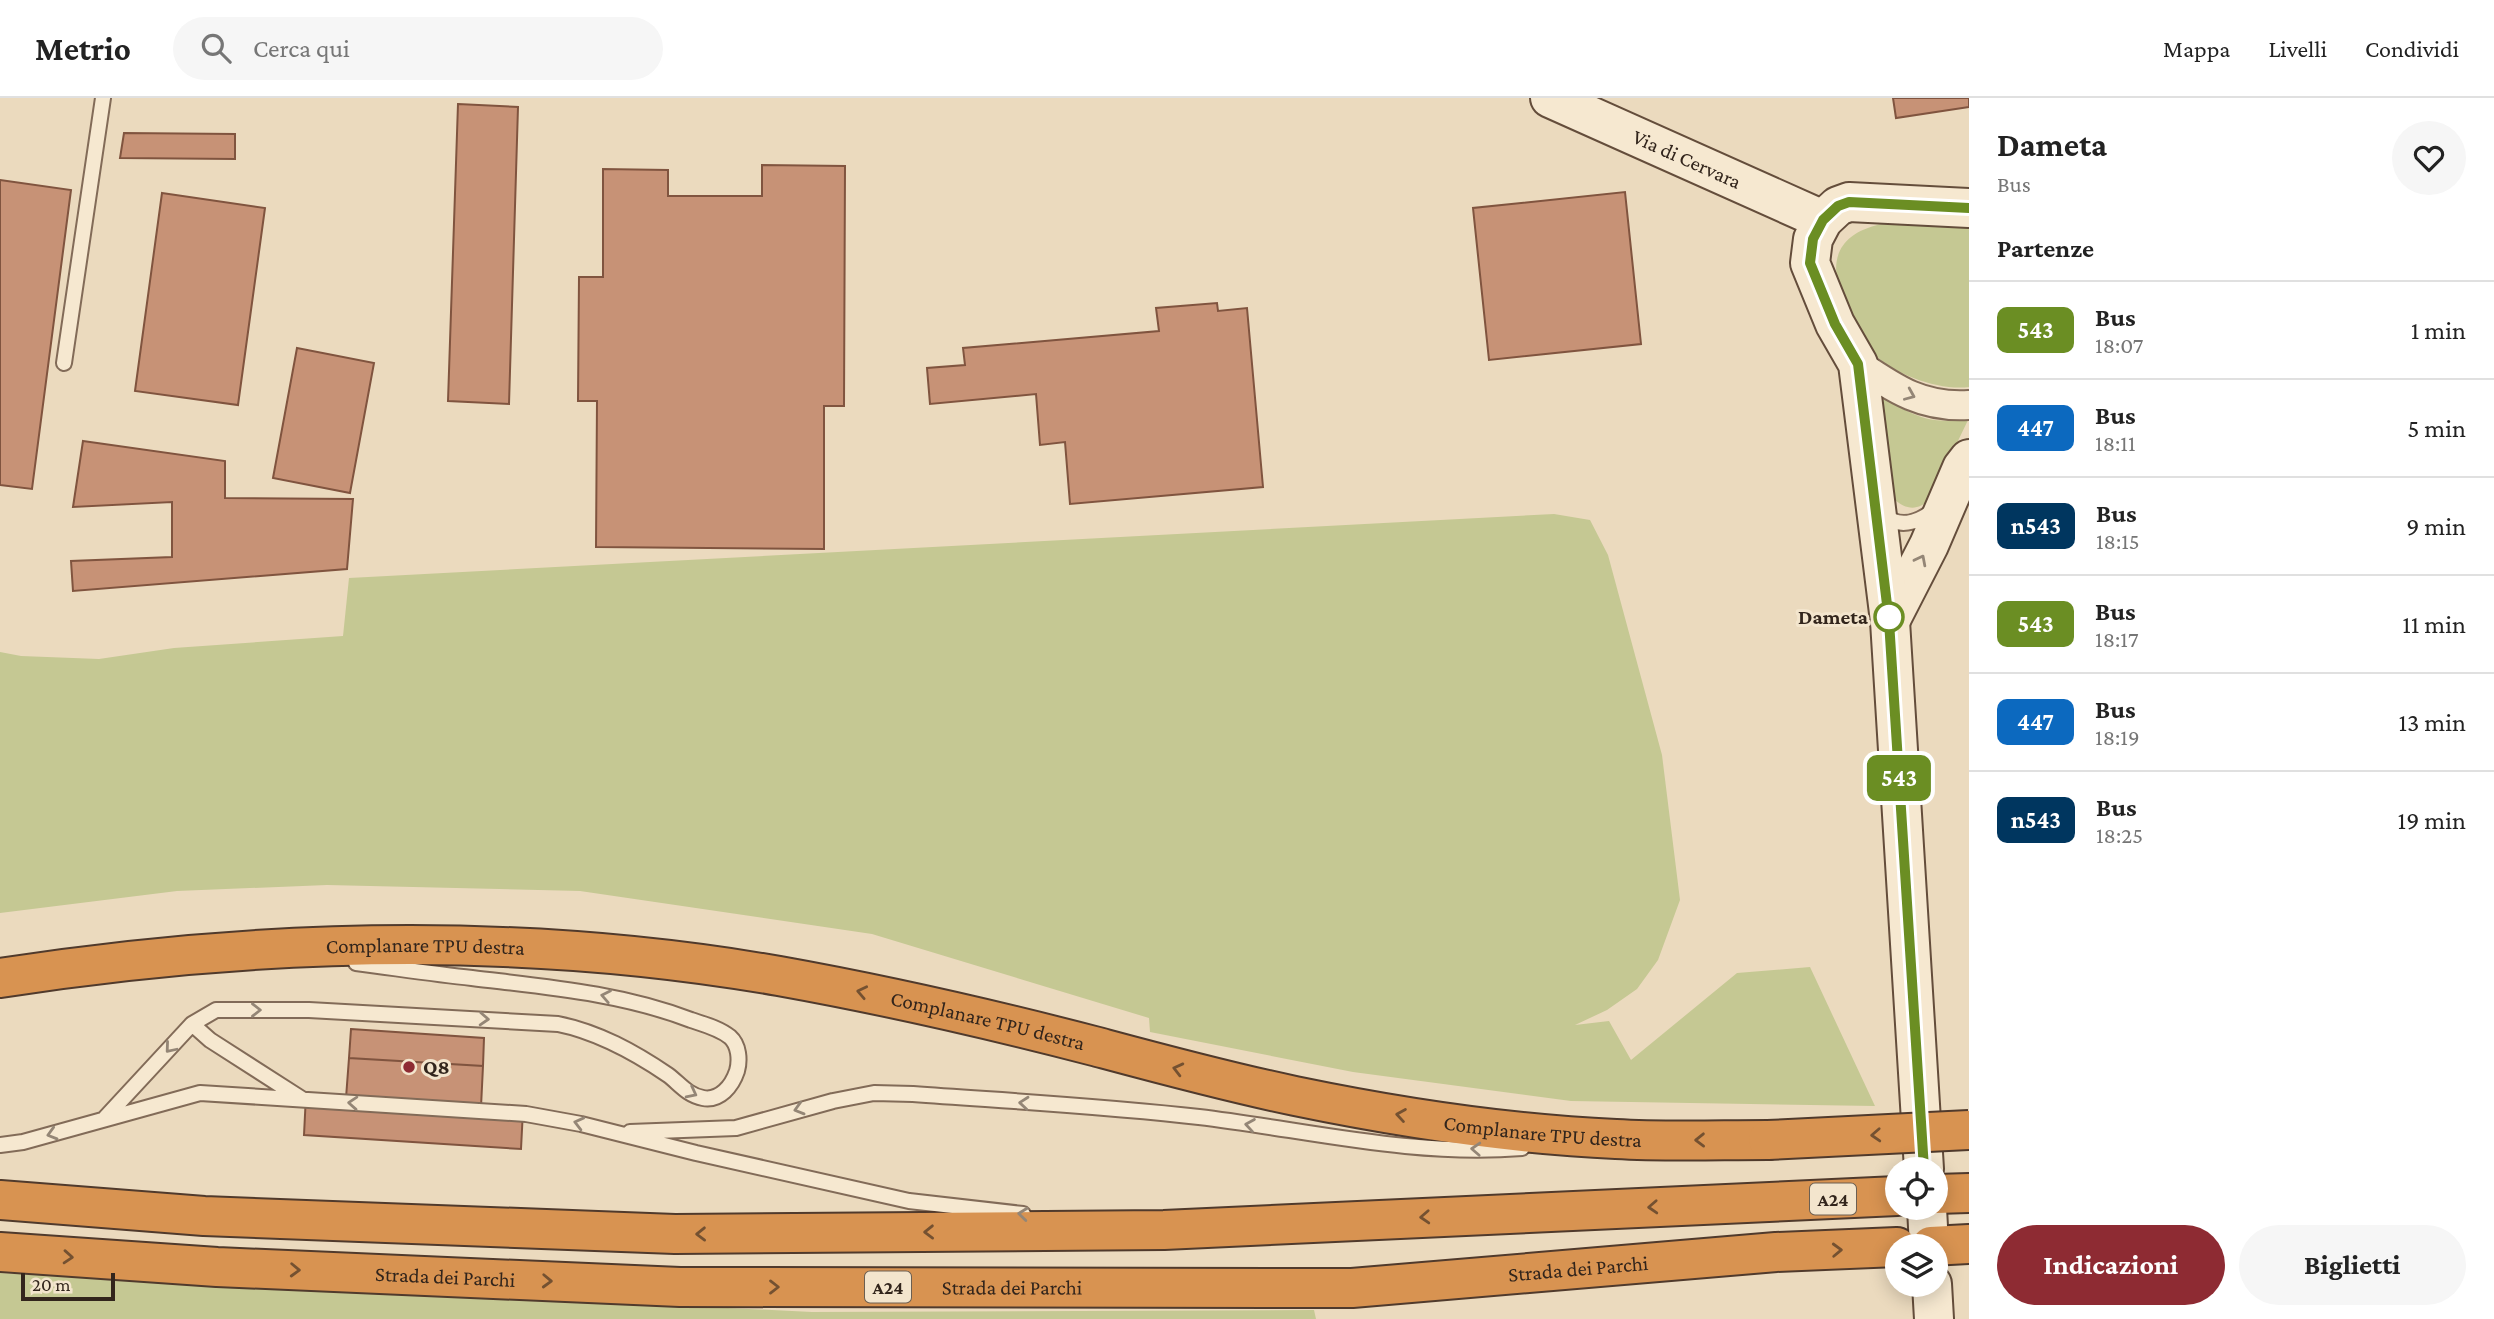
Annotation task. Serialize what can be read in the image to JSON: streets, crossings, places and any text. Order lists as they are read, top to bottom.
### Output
{
  "streets": {
    "highway": ["Complanare TPU destra", "A24", "Strada dei Parchi"],
    "street": ["Via di Cervara"]
  },
  "places": ["Dameta", "Q8"],
  "lines": ["bus line 543"],
  "scale_bar": "20 m",
  "page": {
    "header": "Metrio",
    "search": "Cerca qui",
    "nav": ["Mappa", "Livelli", "Condividi"],
    "on_map": "543",
    "heading": [
      ["Dameta", "Bus"],
      "Partenze"
    ],
    "list": [
      {
        "mark": "543",
        "name": "Bus",
        "note": "18:07",
        "value": "1 min"
      },
      {
        "mark": "447",
        "name": "Bus",
        "note": "18:11",
        "value": "5 min"
      },
      {
        "mark": "n543",
        "name": "Bus",
        "note": "18:15",
        "value": "9 min"
      },
      {
        "mark": "543",
        "name": "Bus",
        "note": "18:17",
        "value": "11 min"
      },
      {
        "mark": "447",
        "name": "Bus",
        "note": "18:19",
        "value": "13 min"
      },
      {
        "mark": "n543",
        "name": "Bus",
        "note": "18:25",
        "value": "19 min"
      }
    ],
    "buttons": ["Indicazioni", "Biglietti"],
    "scale": "20 m"
  }
}
